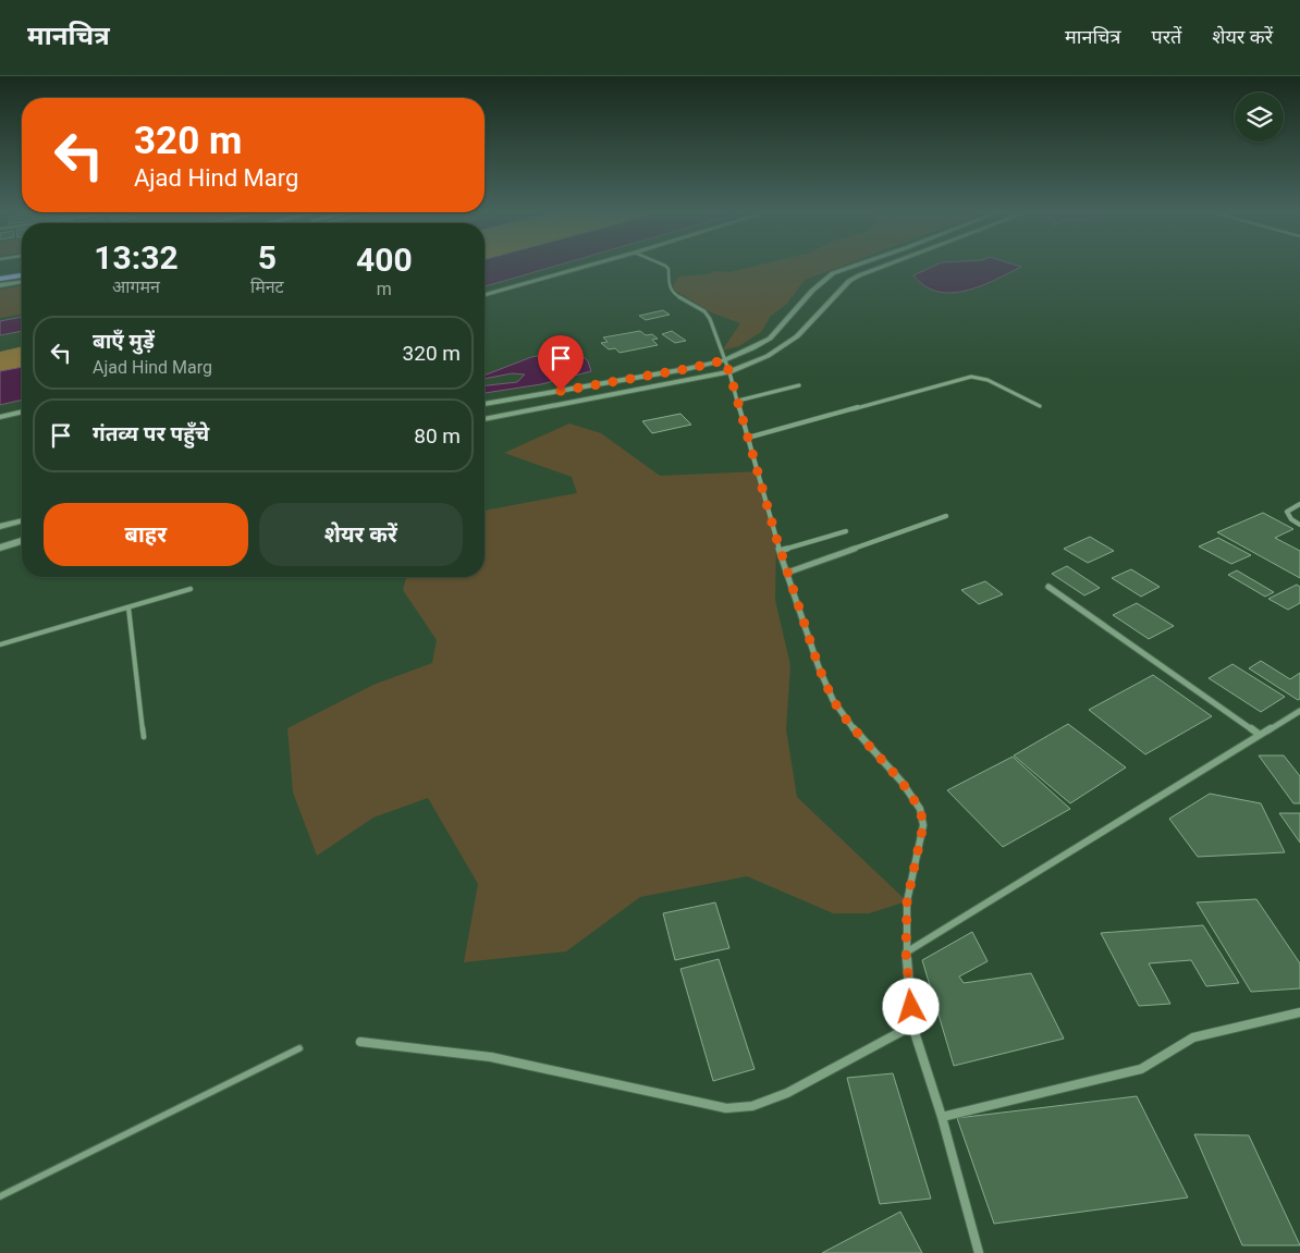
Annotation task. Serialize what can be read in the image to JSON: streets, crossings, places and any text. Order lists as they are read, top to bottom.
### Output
{
  "page": {
    "header": "मानचित्र",
    "nav": ["मानचित्र", "परतें", "शेयर करें"],
    "turn": ["320 m", "Ajad Hind Marg"],
    "eta": [
      "13:32",
      "आगमन",
      "5",
      "मिनट",
      "400",
      "m"
    ],
    "list": [
      {
        "name": "बाएँ मुड़ें",
        "note": "Ajad Hind Marg",
        "value": "320 m"
      },
      {
        "name": "गंतव्य पर पहुँचे",
        "value": "80 m"
      }
    ],
    "buttons": ["बाहर", "शेयर करें"]
  }
}
